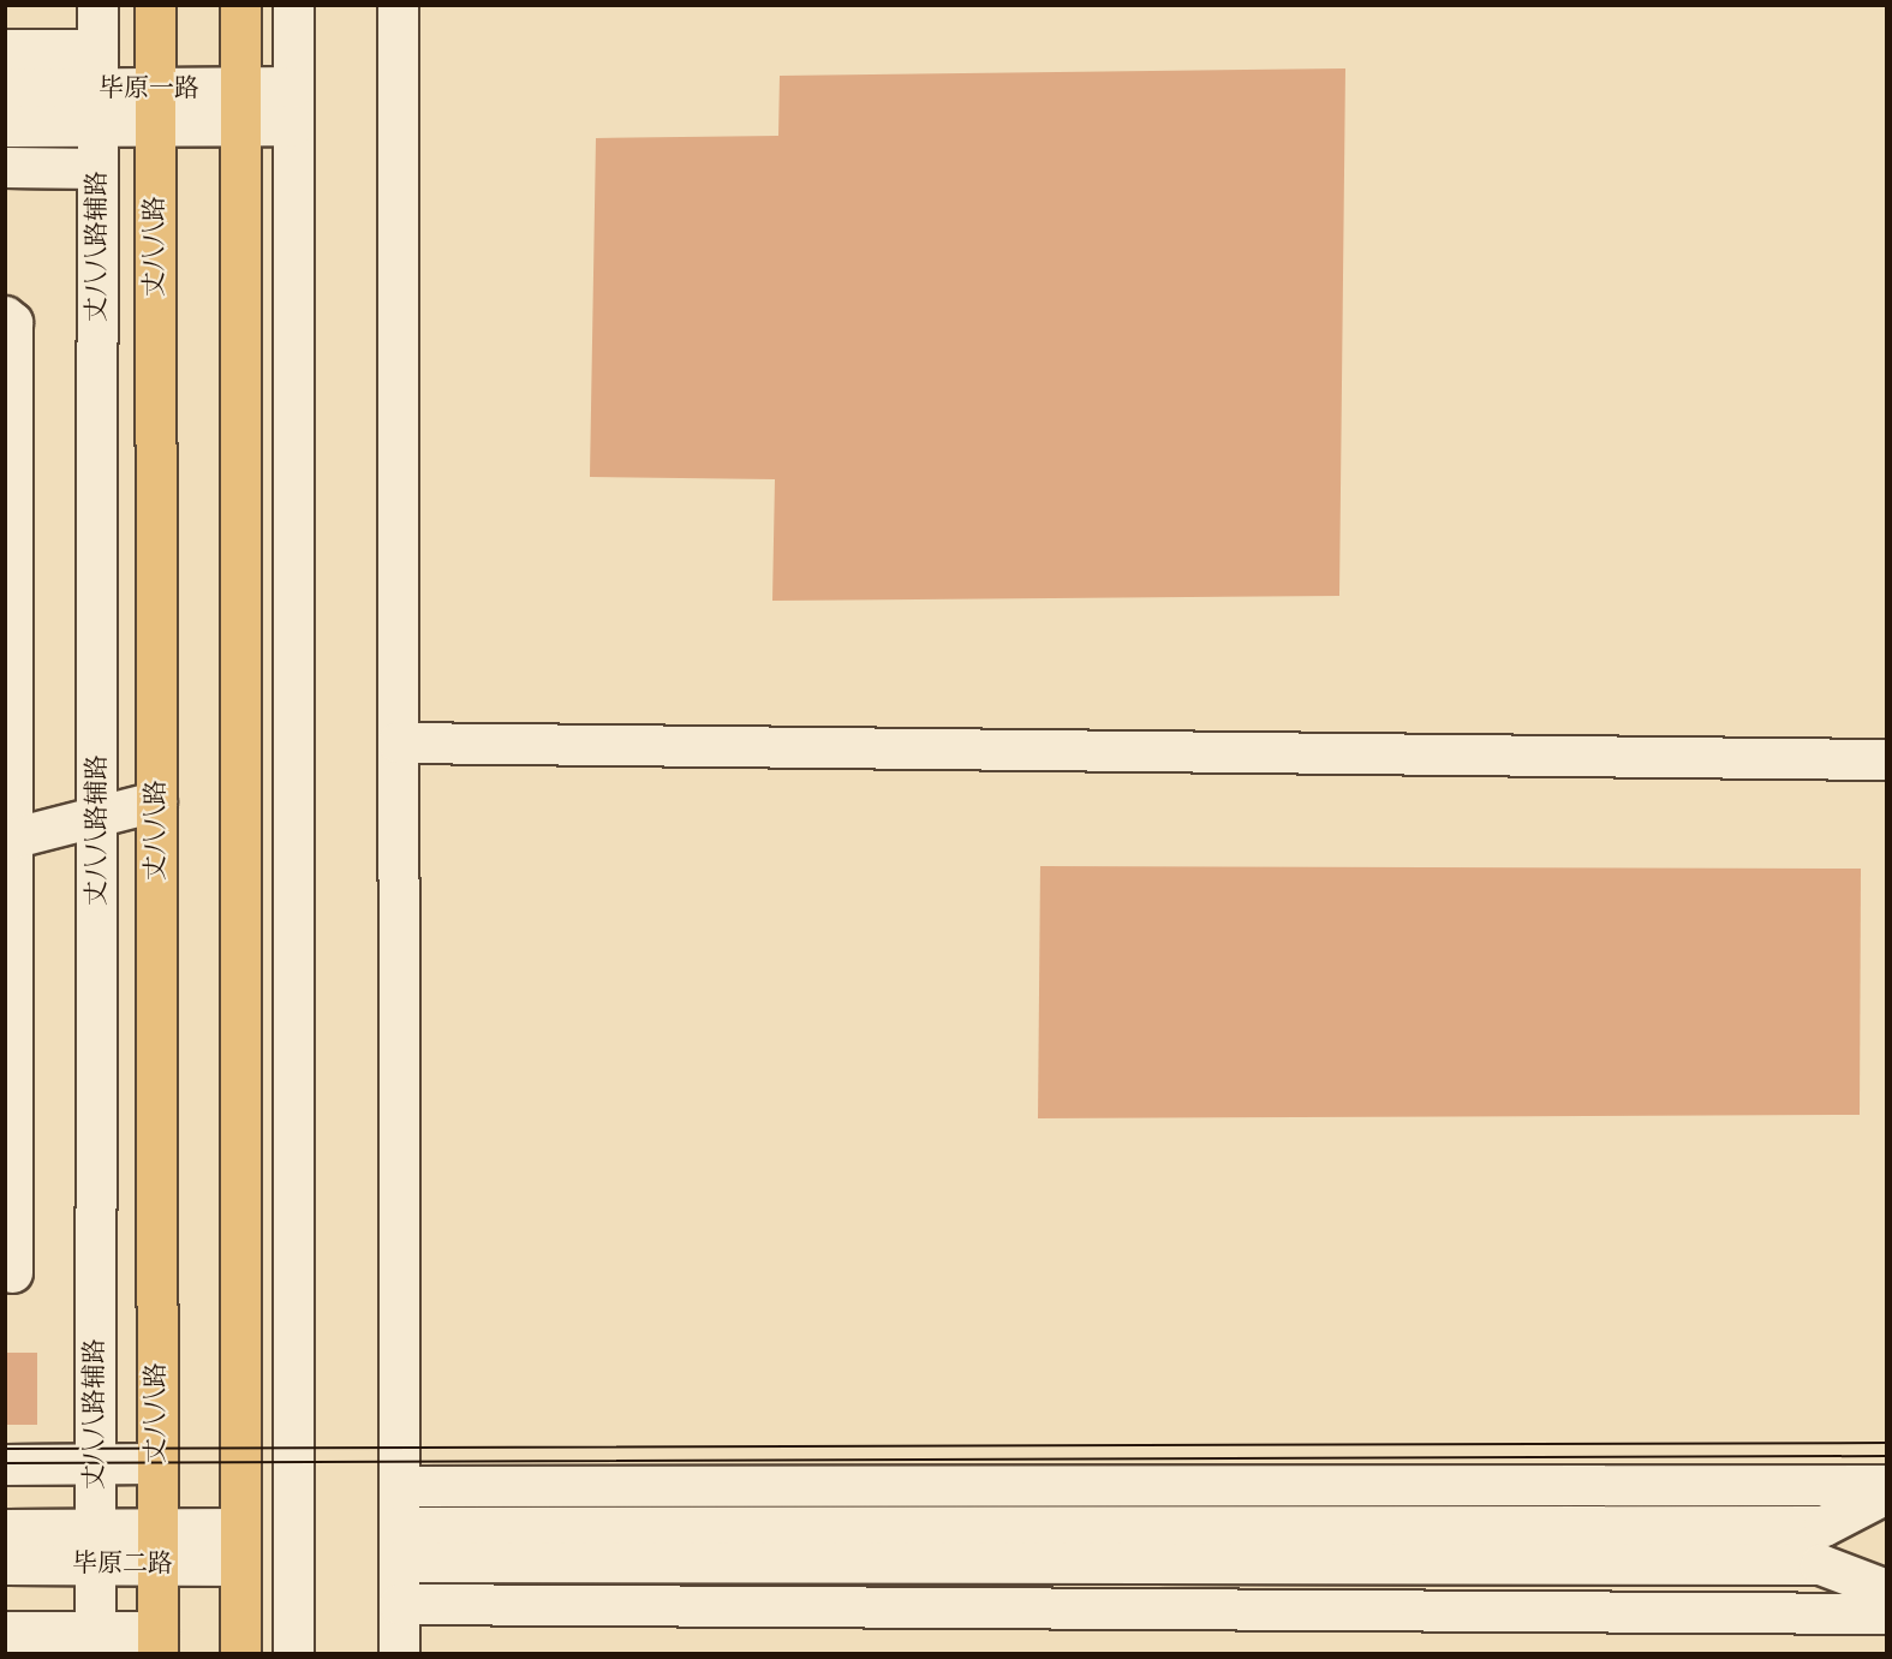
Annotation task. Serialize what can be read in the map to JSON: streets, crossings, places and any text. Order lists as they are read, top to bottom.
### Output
{
  "streets": {
    "main road": ["丈八八路"],
    "street": ["毕原一路", "丈八八路辅路", "毕原二路"]
  },
  "crossings": [
    ["毕原一路", "丈八八路辅路"],
    ["毕原一路", "丈八八路"],
    ["丈八八路辅路", "毕原二路"],
    ["丈八八路", "毕原二路"]
  ]
}
